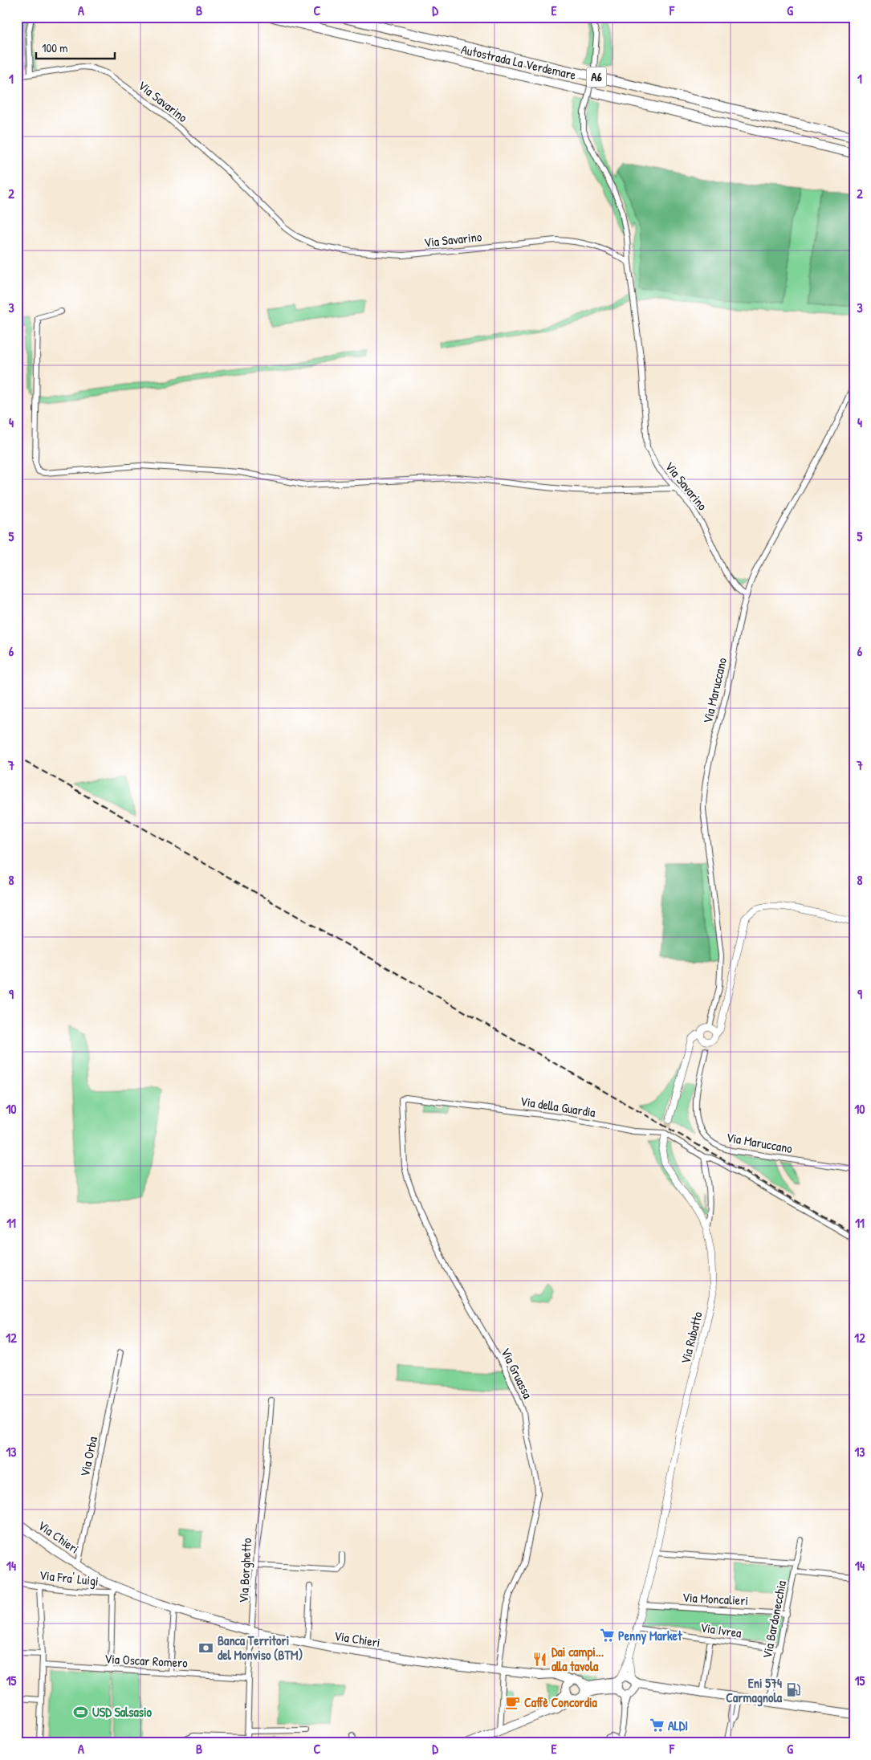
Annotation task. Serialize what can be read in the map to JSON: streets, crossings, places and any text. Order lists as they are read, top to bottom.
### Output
{
  "streets": {
    "highway": ["Autostrada La Verdemare", "A6"],
    "main road": ["Via Chieri"],
    "street": [
      "Via Savarino",
      "Via Maruccano",
      "Via della Guardia",
      "Via Rubatto",
      "Via Gruassa",
      "Via Orba",
      "Via Borghetto",
      "Via Fra' Luigi",
      "Via Moncalieri",
      "Via Bardonecchia",
      "Via Ivrea",
      "Via Oscar Romero"
    ]
  },
  "crossings": [
    ["Via Savarino", "Via Maruccano"],
    ["Via della Guardia", "Via Gruassa"],
    ["Via Rubatto", "Via Moncalieri"],
    ["Via Rubatto", "Via Ivrea"],
    ["Via Gruassa", "Via Chieri"],
    ["Via Orba", "Via Chieri"],
    ["Via Chieri", "Via Borghetto"],
    ["Via Chieri", "Via Fra' Luigi"],
    ["Via Borghetto", "Via Oscar Romero"],
    ["Via Moncalieri", "Via Bardonecchia"],
    ["Via Bardonecchia", "Via Ivrea"]
  ],
  "places": {
    "supermarket": ["Penny Market", "ALDI"],
    "bank": ["Banca Territori del Monviso (BTM)"],
    "restaurant": ["Dai campi... alla tavola"],
    "fuel station": ["Eni 574 Carmagnola"],
    "cafe": ["Caffè Concordia"],
    "sports": ["USD Salsasio"]
  },
  "scale_bar": "100 m",
  "grid": {
    "columns": [
      "A",
      "B",
      "C",
      "D",
      "E",
      "F",
      "G"
    ],
    "rows": [
      "1",
      "2",
      "3",
      "4",
      "5",
      "6",
      "7",
      "8",
      "9",
      "10",
      "11",
      "12",
      "13",
      "14",
      "15"
    ]
  }
}
